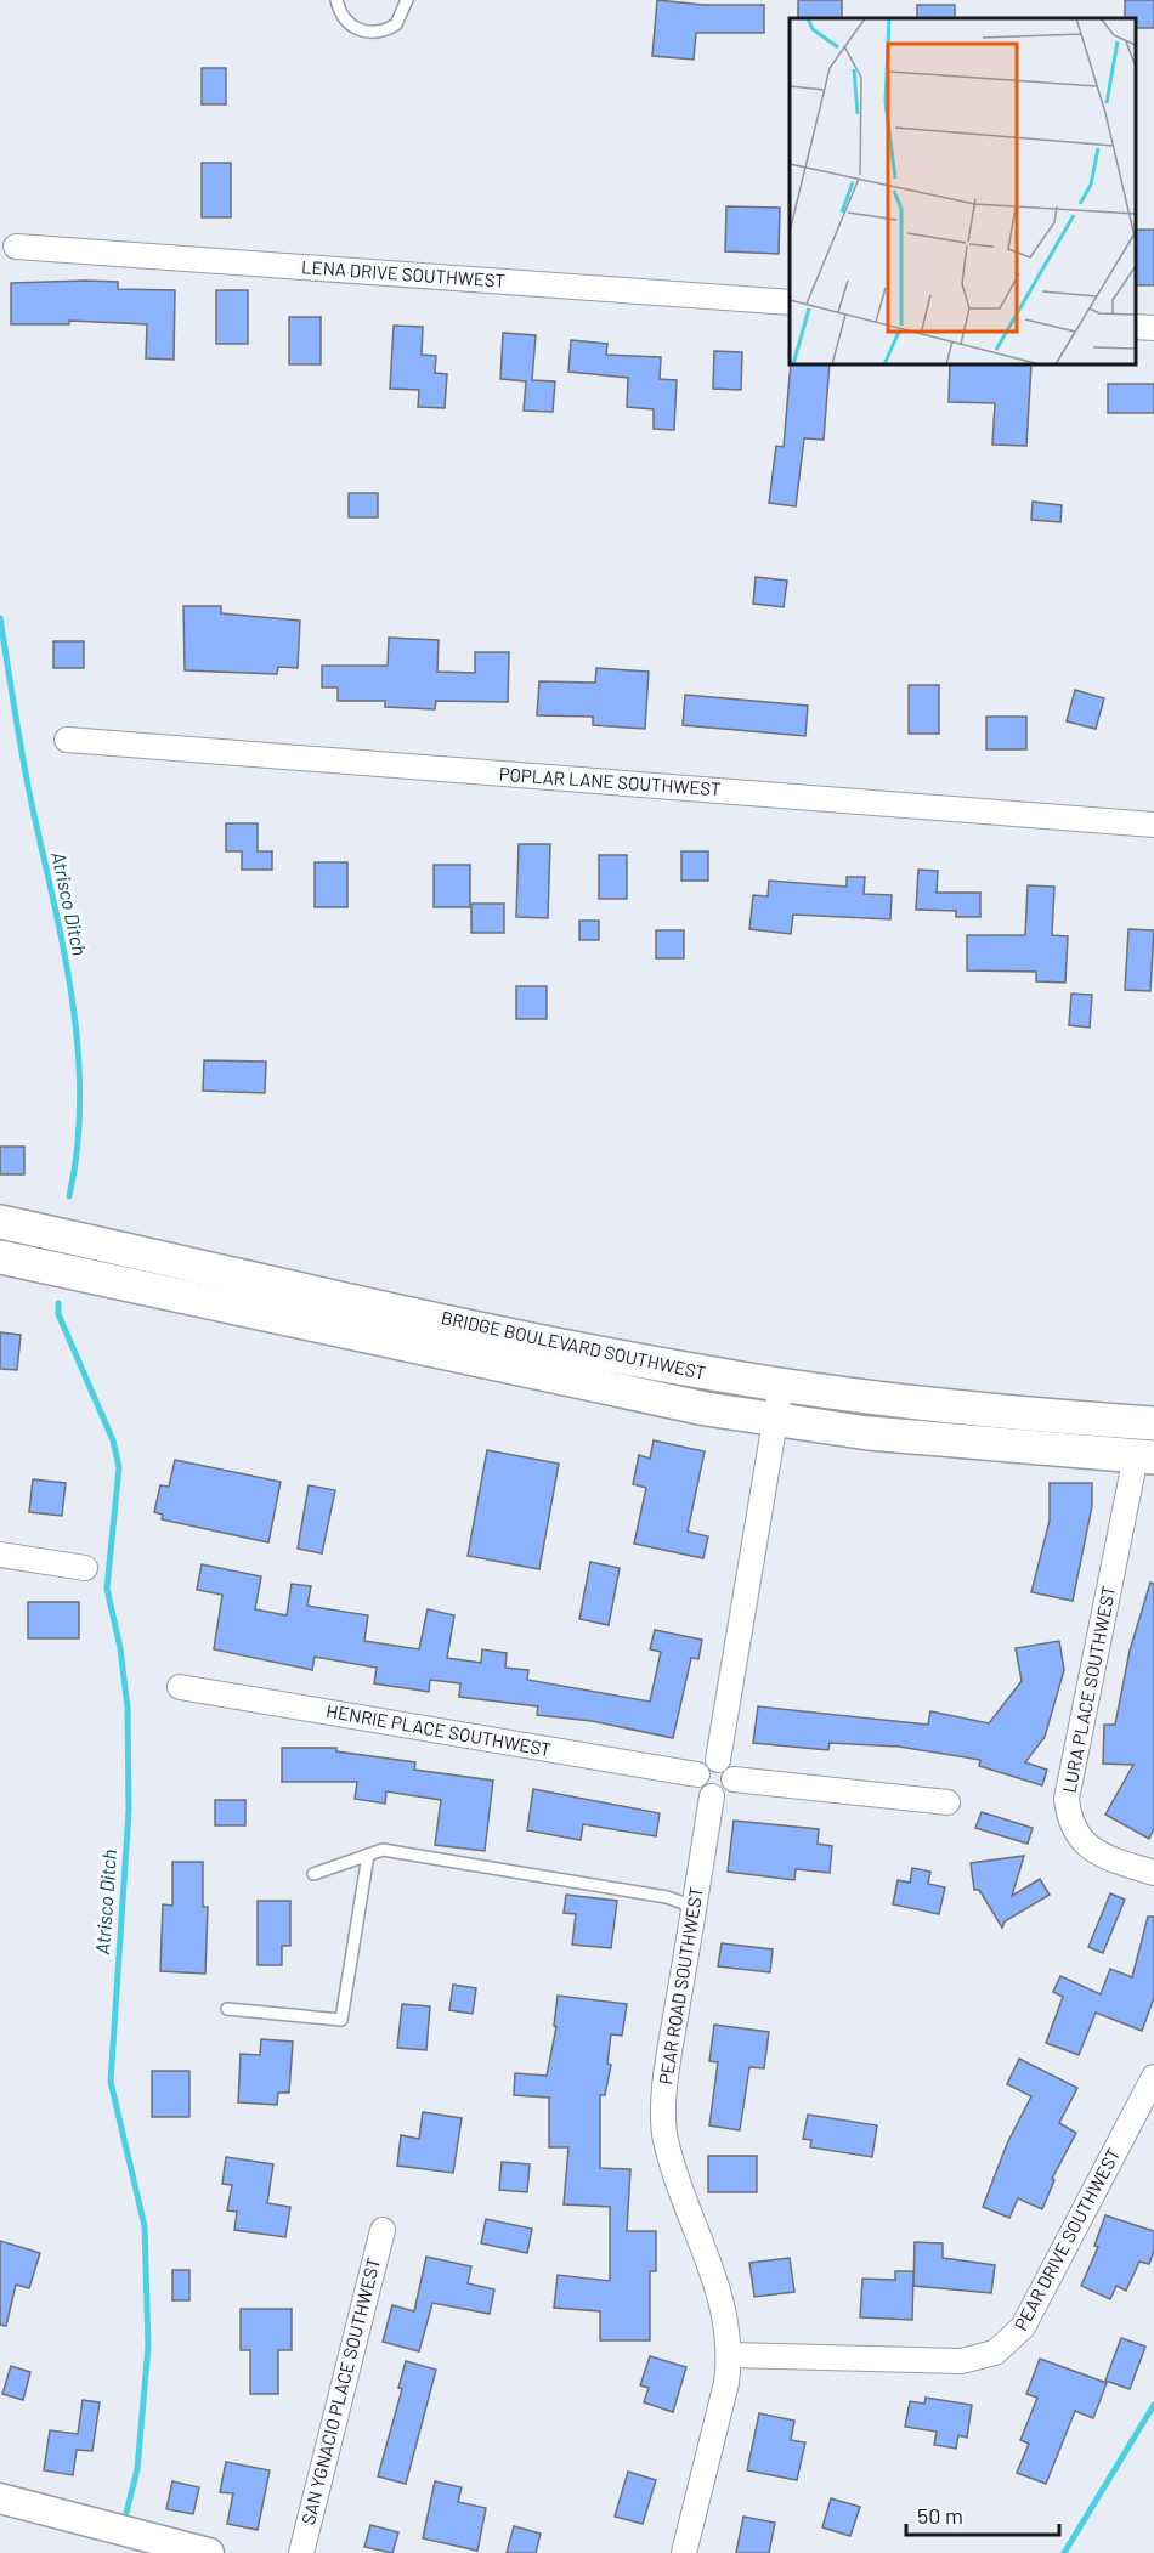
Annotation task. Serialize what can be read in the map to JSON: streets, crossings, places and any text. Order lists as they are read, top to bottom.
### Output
{
  "streets": {
    "main road": ["BRIDGE BOULEVARD SOUTHWEST"],
    "street": [
      "LENA DRIVE SOUTHWEST",
      "POPLAR LANE SOUTHWEST",
      "LURA PLACE SOUTHWEST",
      "HENRIE PLACE SOUTHWEST",
      "PEAR ROAD SOUTHWEST",
      "PEAR DRIVE SOUTHWEST",
      "SAN YGNACIO PLACE SOUTHWEST"
    ]
  },
  "crossings": [
    ["BRIDGE BOULEVARD SOUTHWEST", "LURA PLACE SOUTHWEST"],
    ["HENRIE PLACE SOUTHWEST", "PEAR ROAD SOUTHWEST"],
    ["PEAR ROAD SOUTHWEST", "PEAR DRIVE SOUTHWEST"]
  ],
  "water": ["Atrisco Ditch"],
  "scale_bar": "50 m"
}
